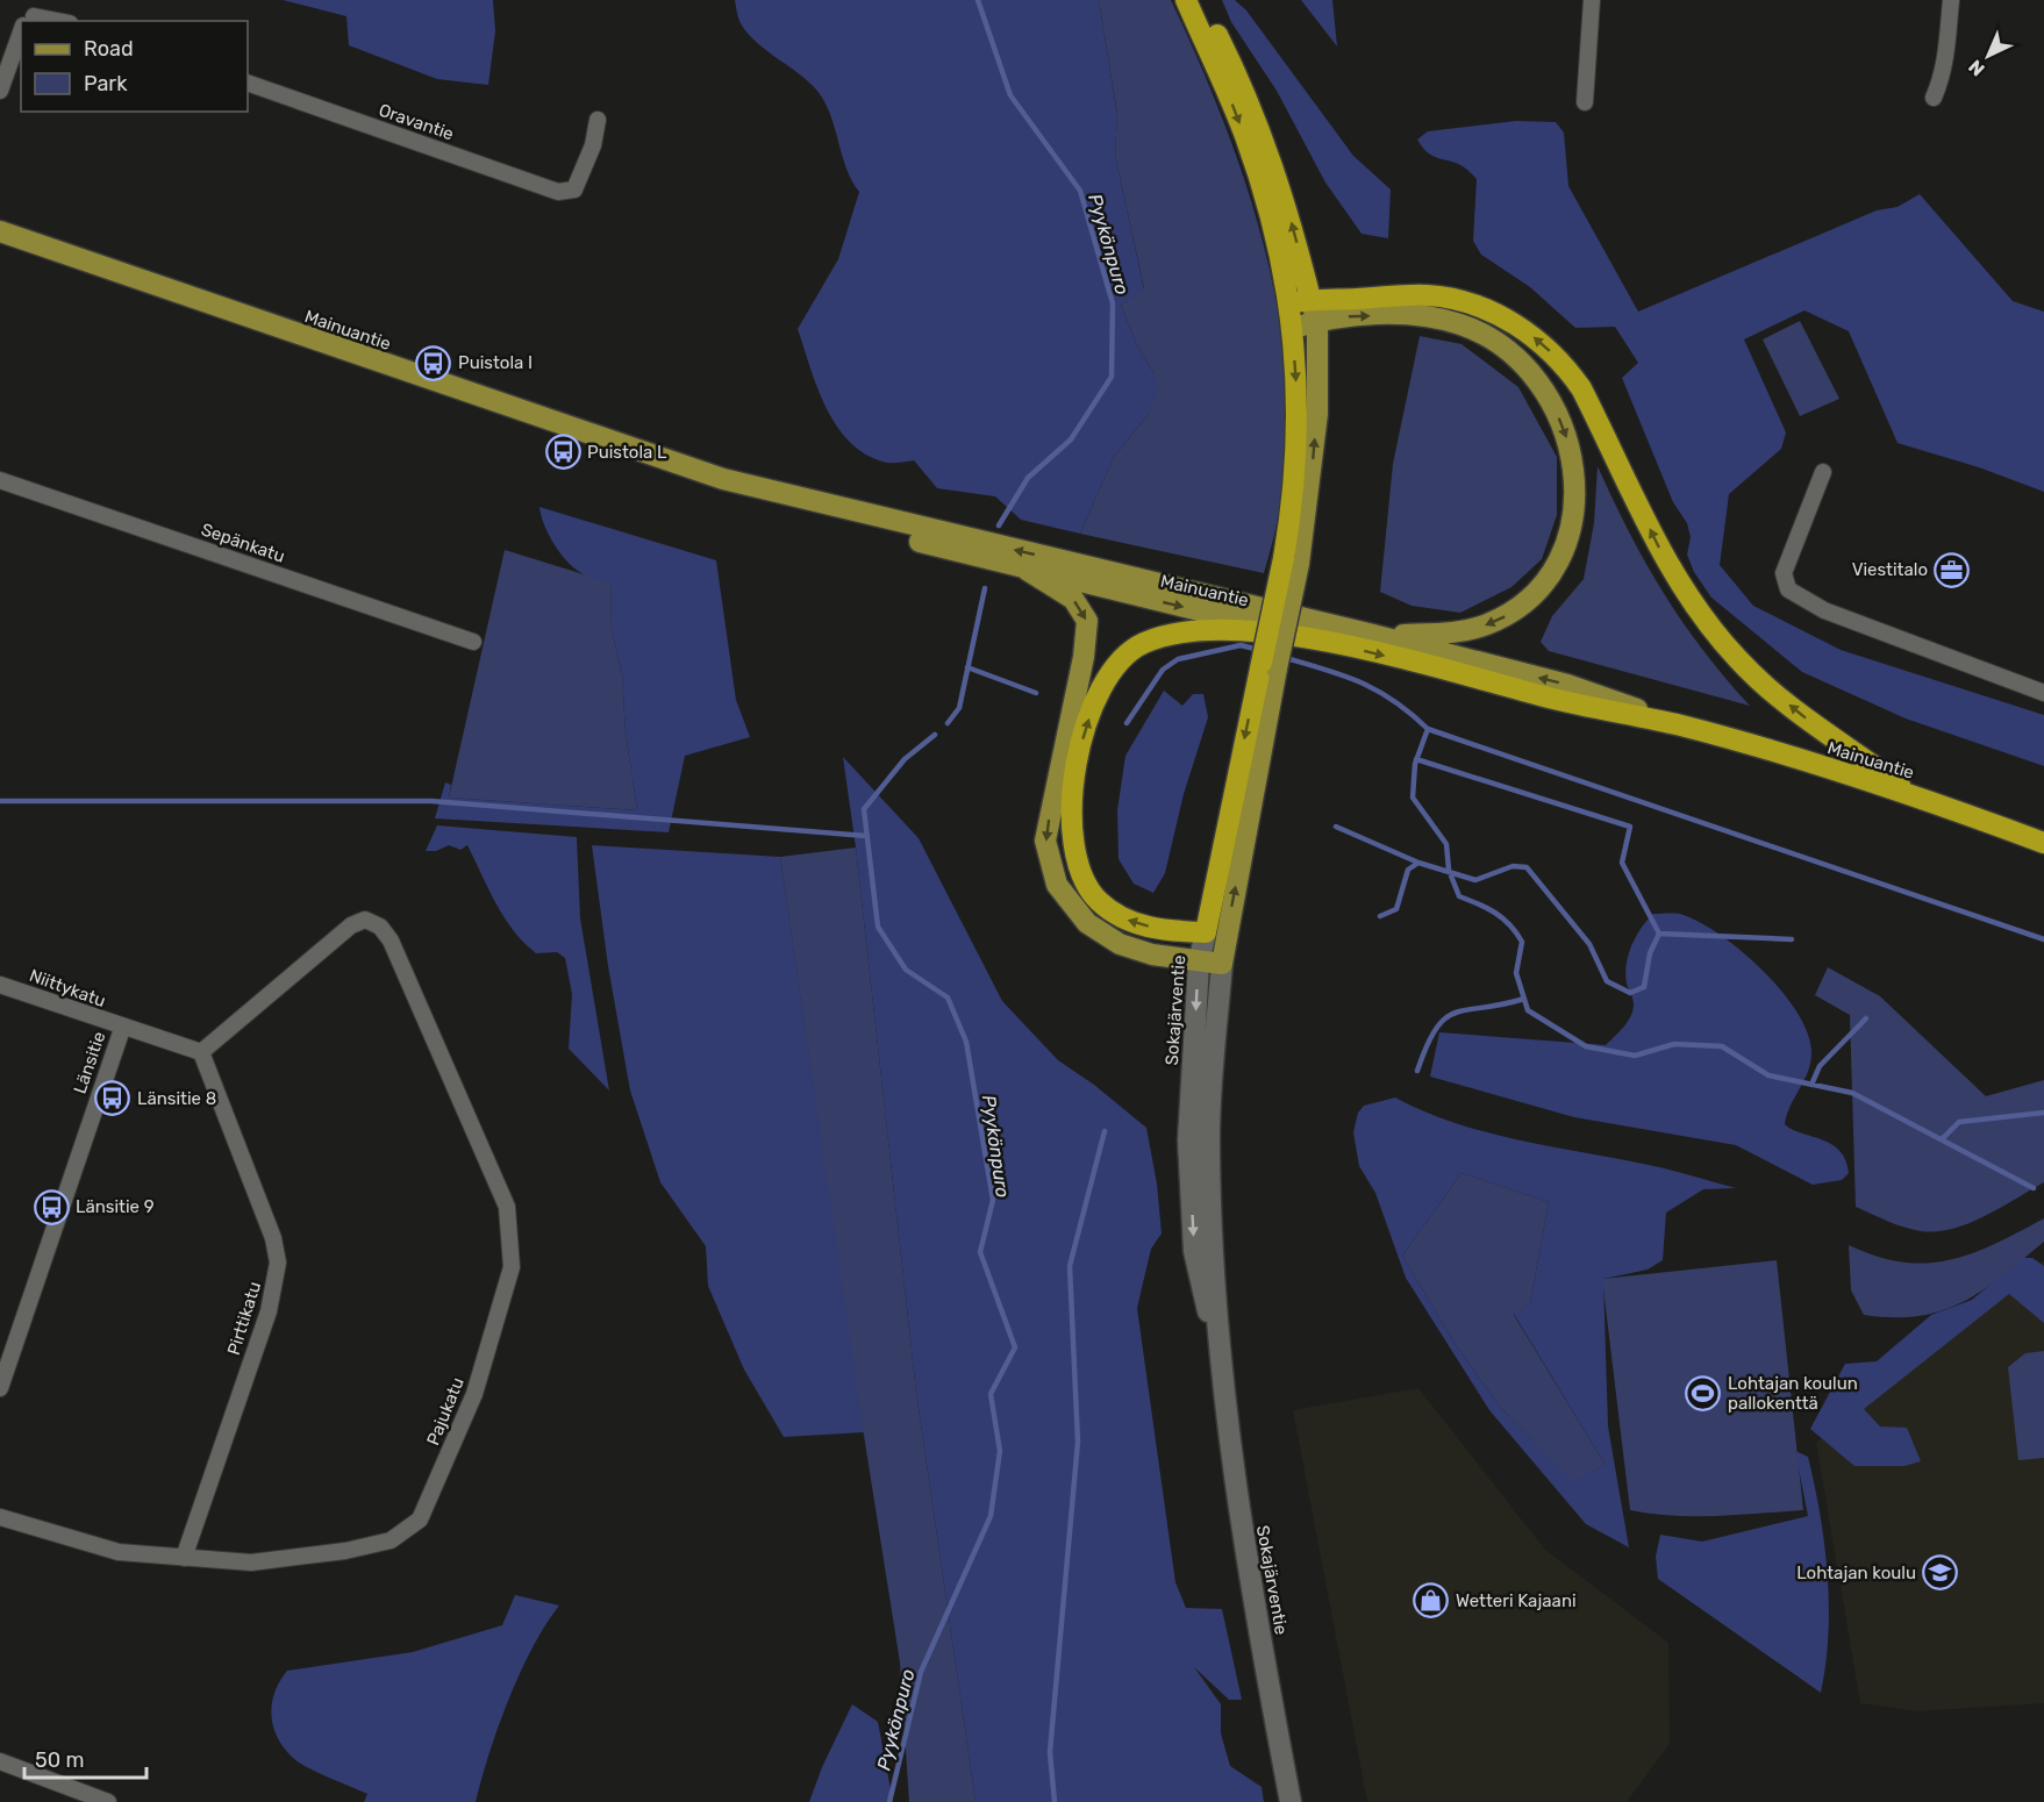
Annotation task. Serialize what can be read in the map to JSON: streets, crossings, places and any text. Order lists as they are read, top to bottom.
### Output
{
  "streets": {
    "highway": ["Mainuantie", "Sokajärventie"],
    "street": [
      "Oravantie",
      "Sepänkatu",
      "Niittykatu",
      "Länsitie",
      "Pirttikatu",
      "Pajukatu"
    ]
  },
  "crossings": [
    ["Niittykatu", "Länsitie"],
    ["Länsitie", "Pirttikatu"],
    ["Länsitie", "Pajukatu"],
    ["Pirttikatu", "Pajukatu"]
  ],
  "water": ["Pyykönpuro"],
  "places": {
    "bus stop": [
      "Puistola I",
      "Puistola L",
      "Länsitie 8",
      "Länsitie 9"
    ],
    "office": ["Viestitalo"],
    "sports": ["Lohtajan koulun pallokenttä"],
    "school or university": ["Lohtajan koulu"],
    "shop": ["Wetteri Kajaani"]
  },
  "legend": ["Road", "Park"],
  "scale_bar": "50 m",
  "north": "bottom left"
}
